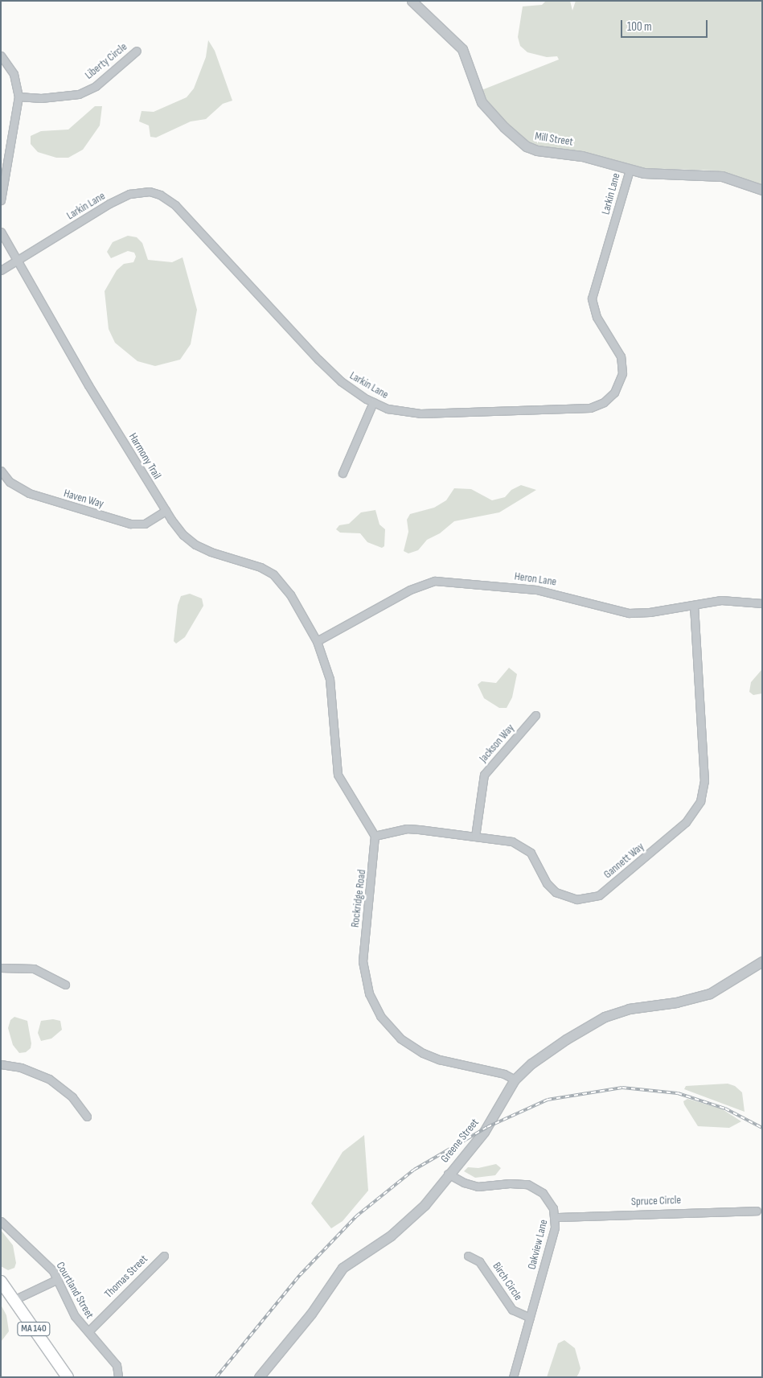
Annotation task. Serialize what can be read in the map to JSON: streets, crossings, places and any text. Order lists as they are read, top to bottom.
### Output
{
  "streets": {
    "main road": ["MA 140"],
    "street": [
      "Liberty Circle",
      "Mill Street",
      "Larkin Lane",
      "Harmony Trail",
      "Haven Way",
      "Heron Lane",
      "Jackson Way",
      "Gannett Way",
      "Rockridge Road",
      "Greene Street",
      "Spruce Circle",
      "Oakview Lane",
      "Thomas Street",
      "Birch Circle",
      "Courtland Street"
    ]
  },
  "crossings": [
    ["Mill Street", "Larkin Lane"],
    ["Larkin Lane", "Harmony Trail"],
    ["Harmony Trail", "Haven Way"],
    ["Harmony Trail", "Heron Lane"],
    ["Heron Lane", "Gannett Way"],
    ["Jackson Way", "Gannett Way"],
    ["Gannett Way", "Rockridge Road"],
    ["Rockridge Road", "Greene Street"],
    ["Greene Street", "Oakview Lane"],
    ["Spruce Circle", "Oakview Lane"],
    ["Oakview Lane", "Birch Circle"],
    ["Thomas Street", "Courtland Street"]
  ],
  "scale_bar": "100 m"
}
